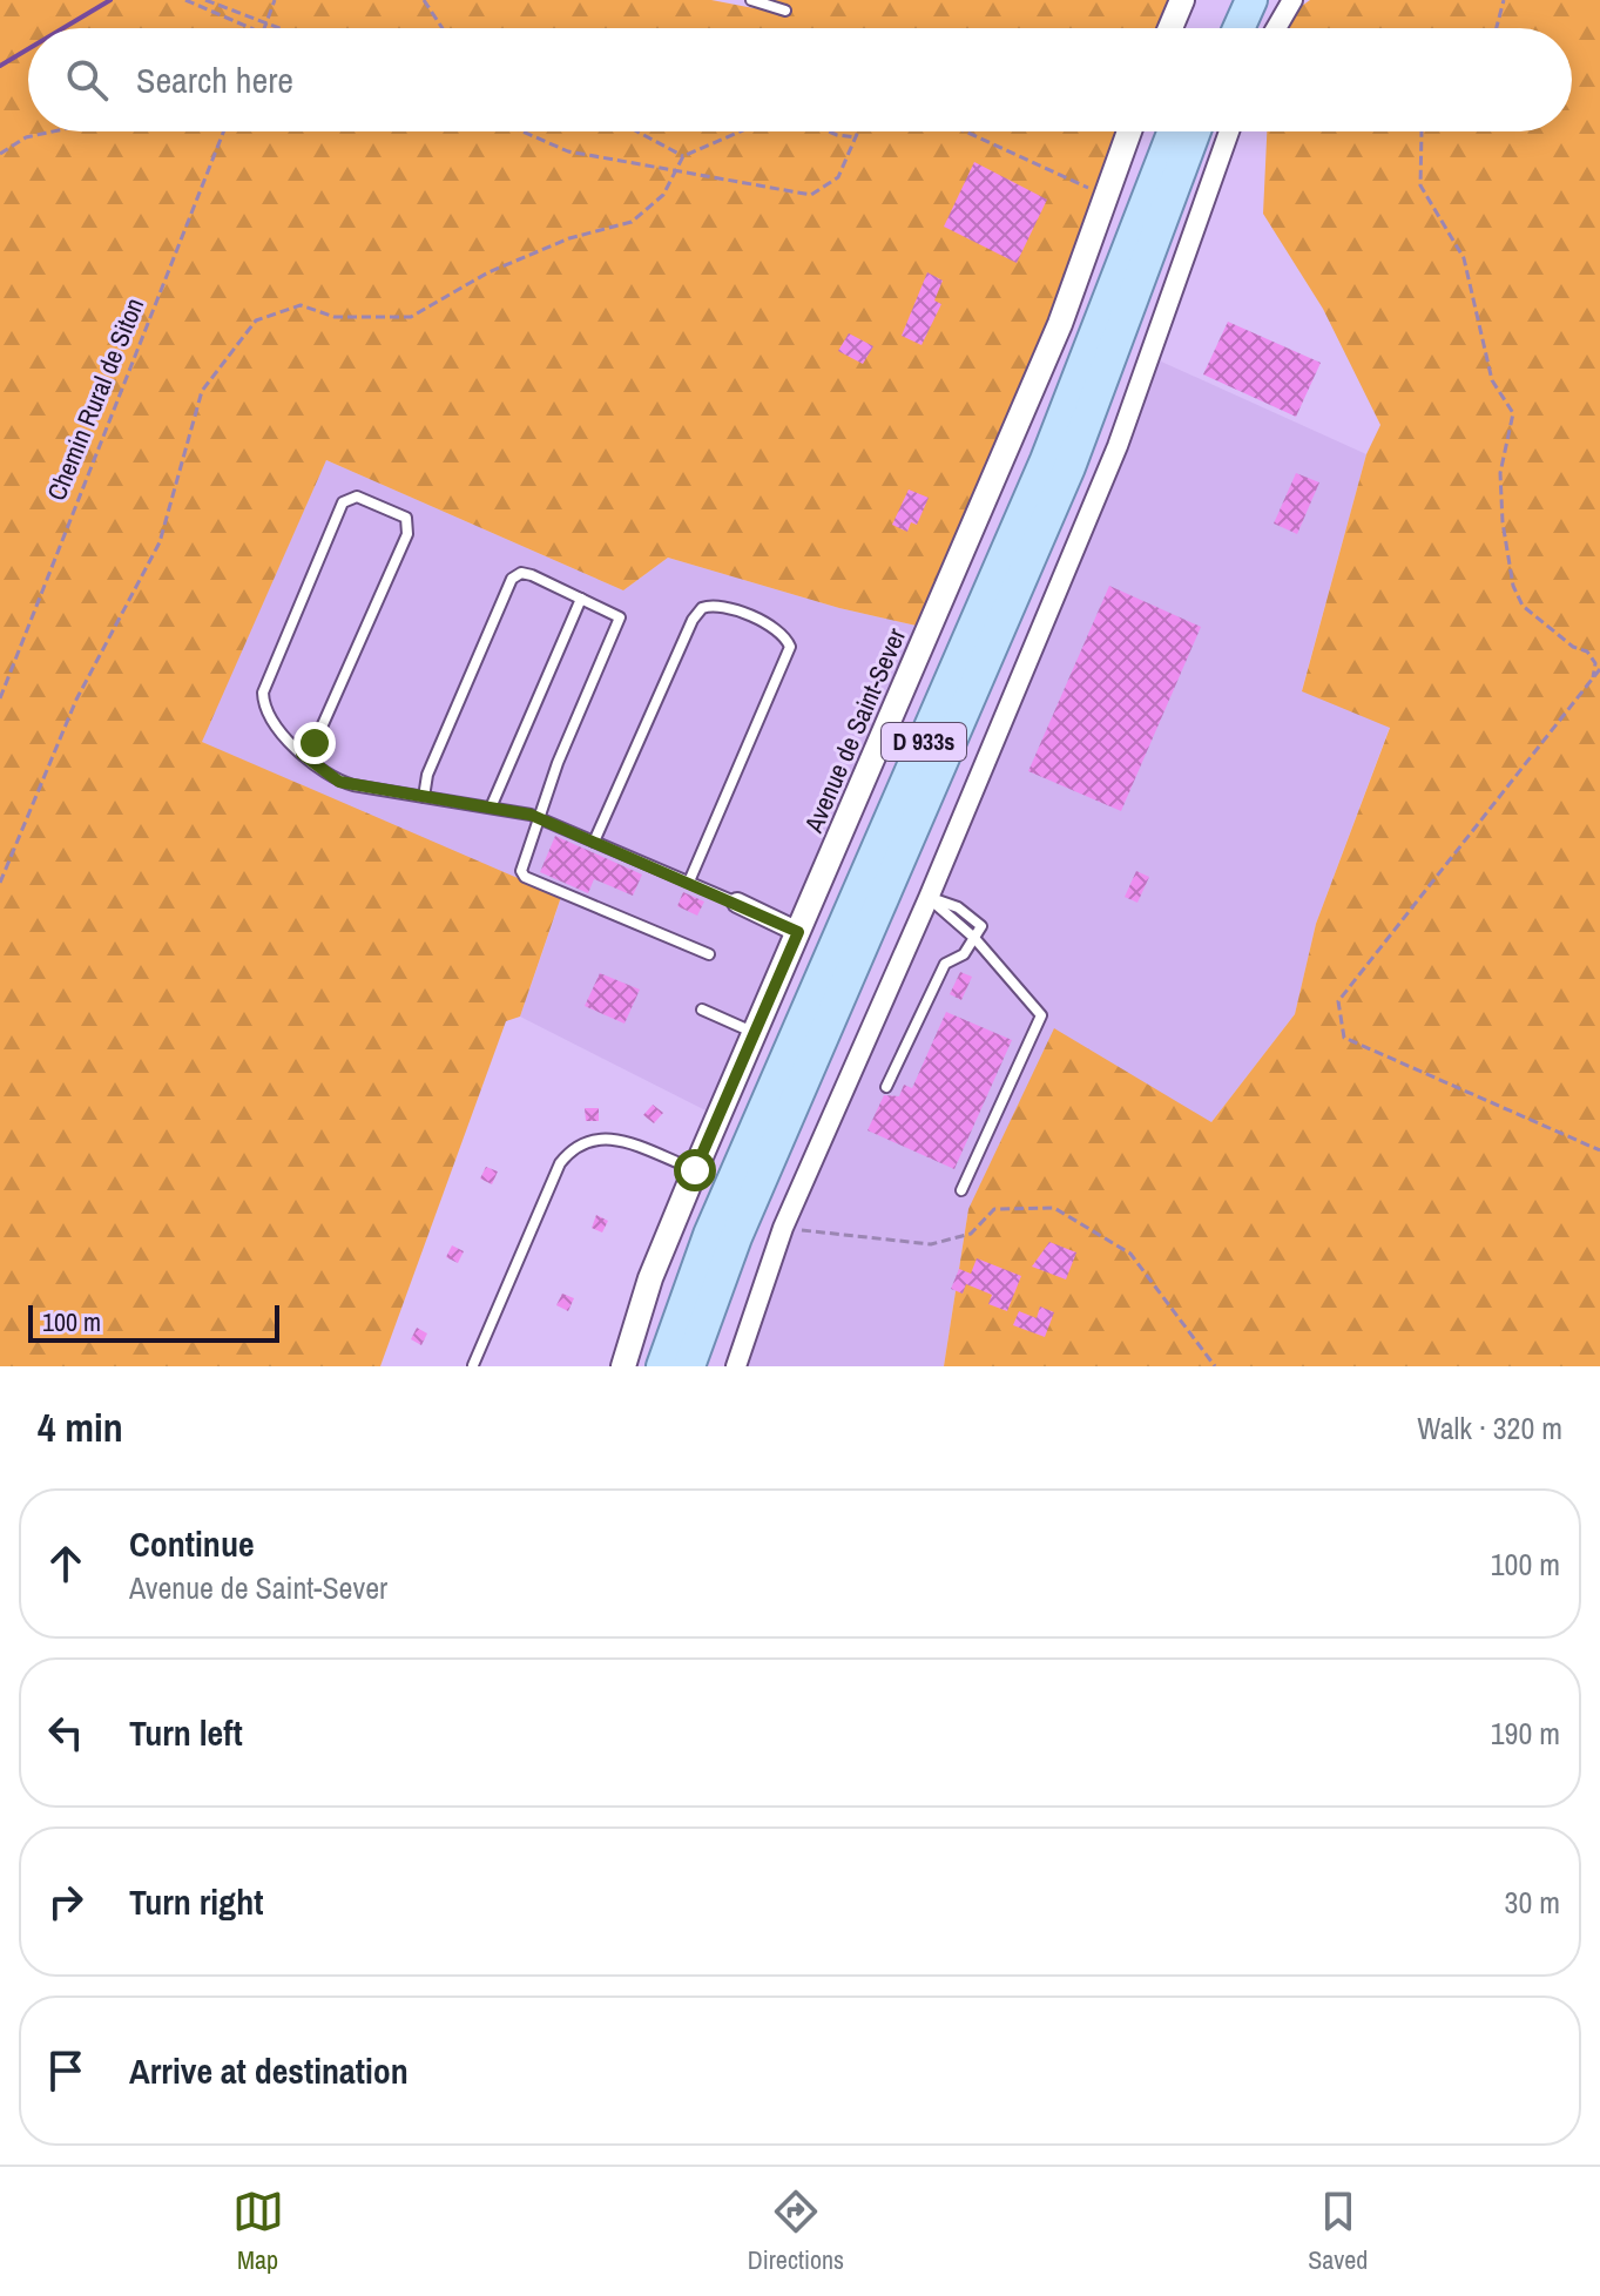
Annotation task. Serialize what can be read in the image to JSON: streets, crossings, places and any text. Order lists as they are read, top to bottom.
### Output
{
  "streets": {
    "main road": ["D 933s"],
    "street": ["Avenue de Saint-Sever"],
    "path": ["Chemin Rural de Siton"]
  },
  "scale_bar": "100 m",
  "page": {
    "search": "Search here",
    "scale": "100 m",
    "heading": ["4 min", "Walk · 320 m"],
    "list": [
      ["Continue", "Avenue de Saint-Sever", "100 m"],
      ["Turn left", "190 m"],
      ["Turn right", "30 m"],
      "Arrive at destination"
    ],
    "nav": ["Map", "Directions", "Saved"]
  }
}
